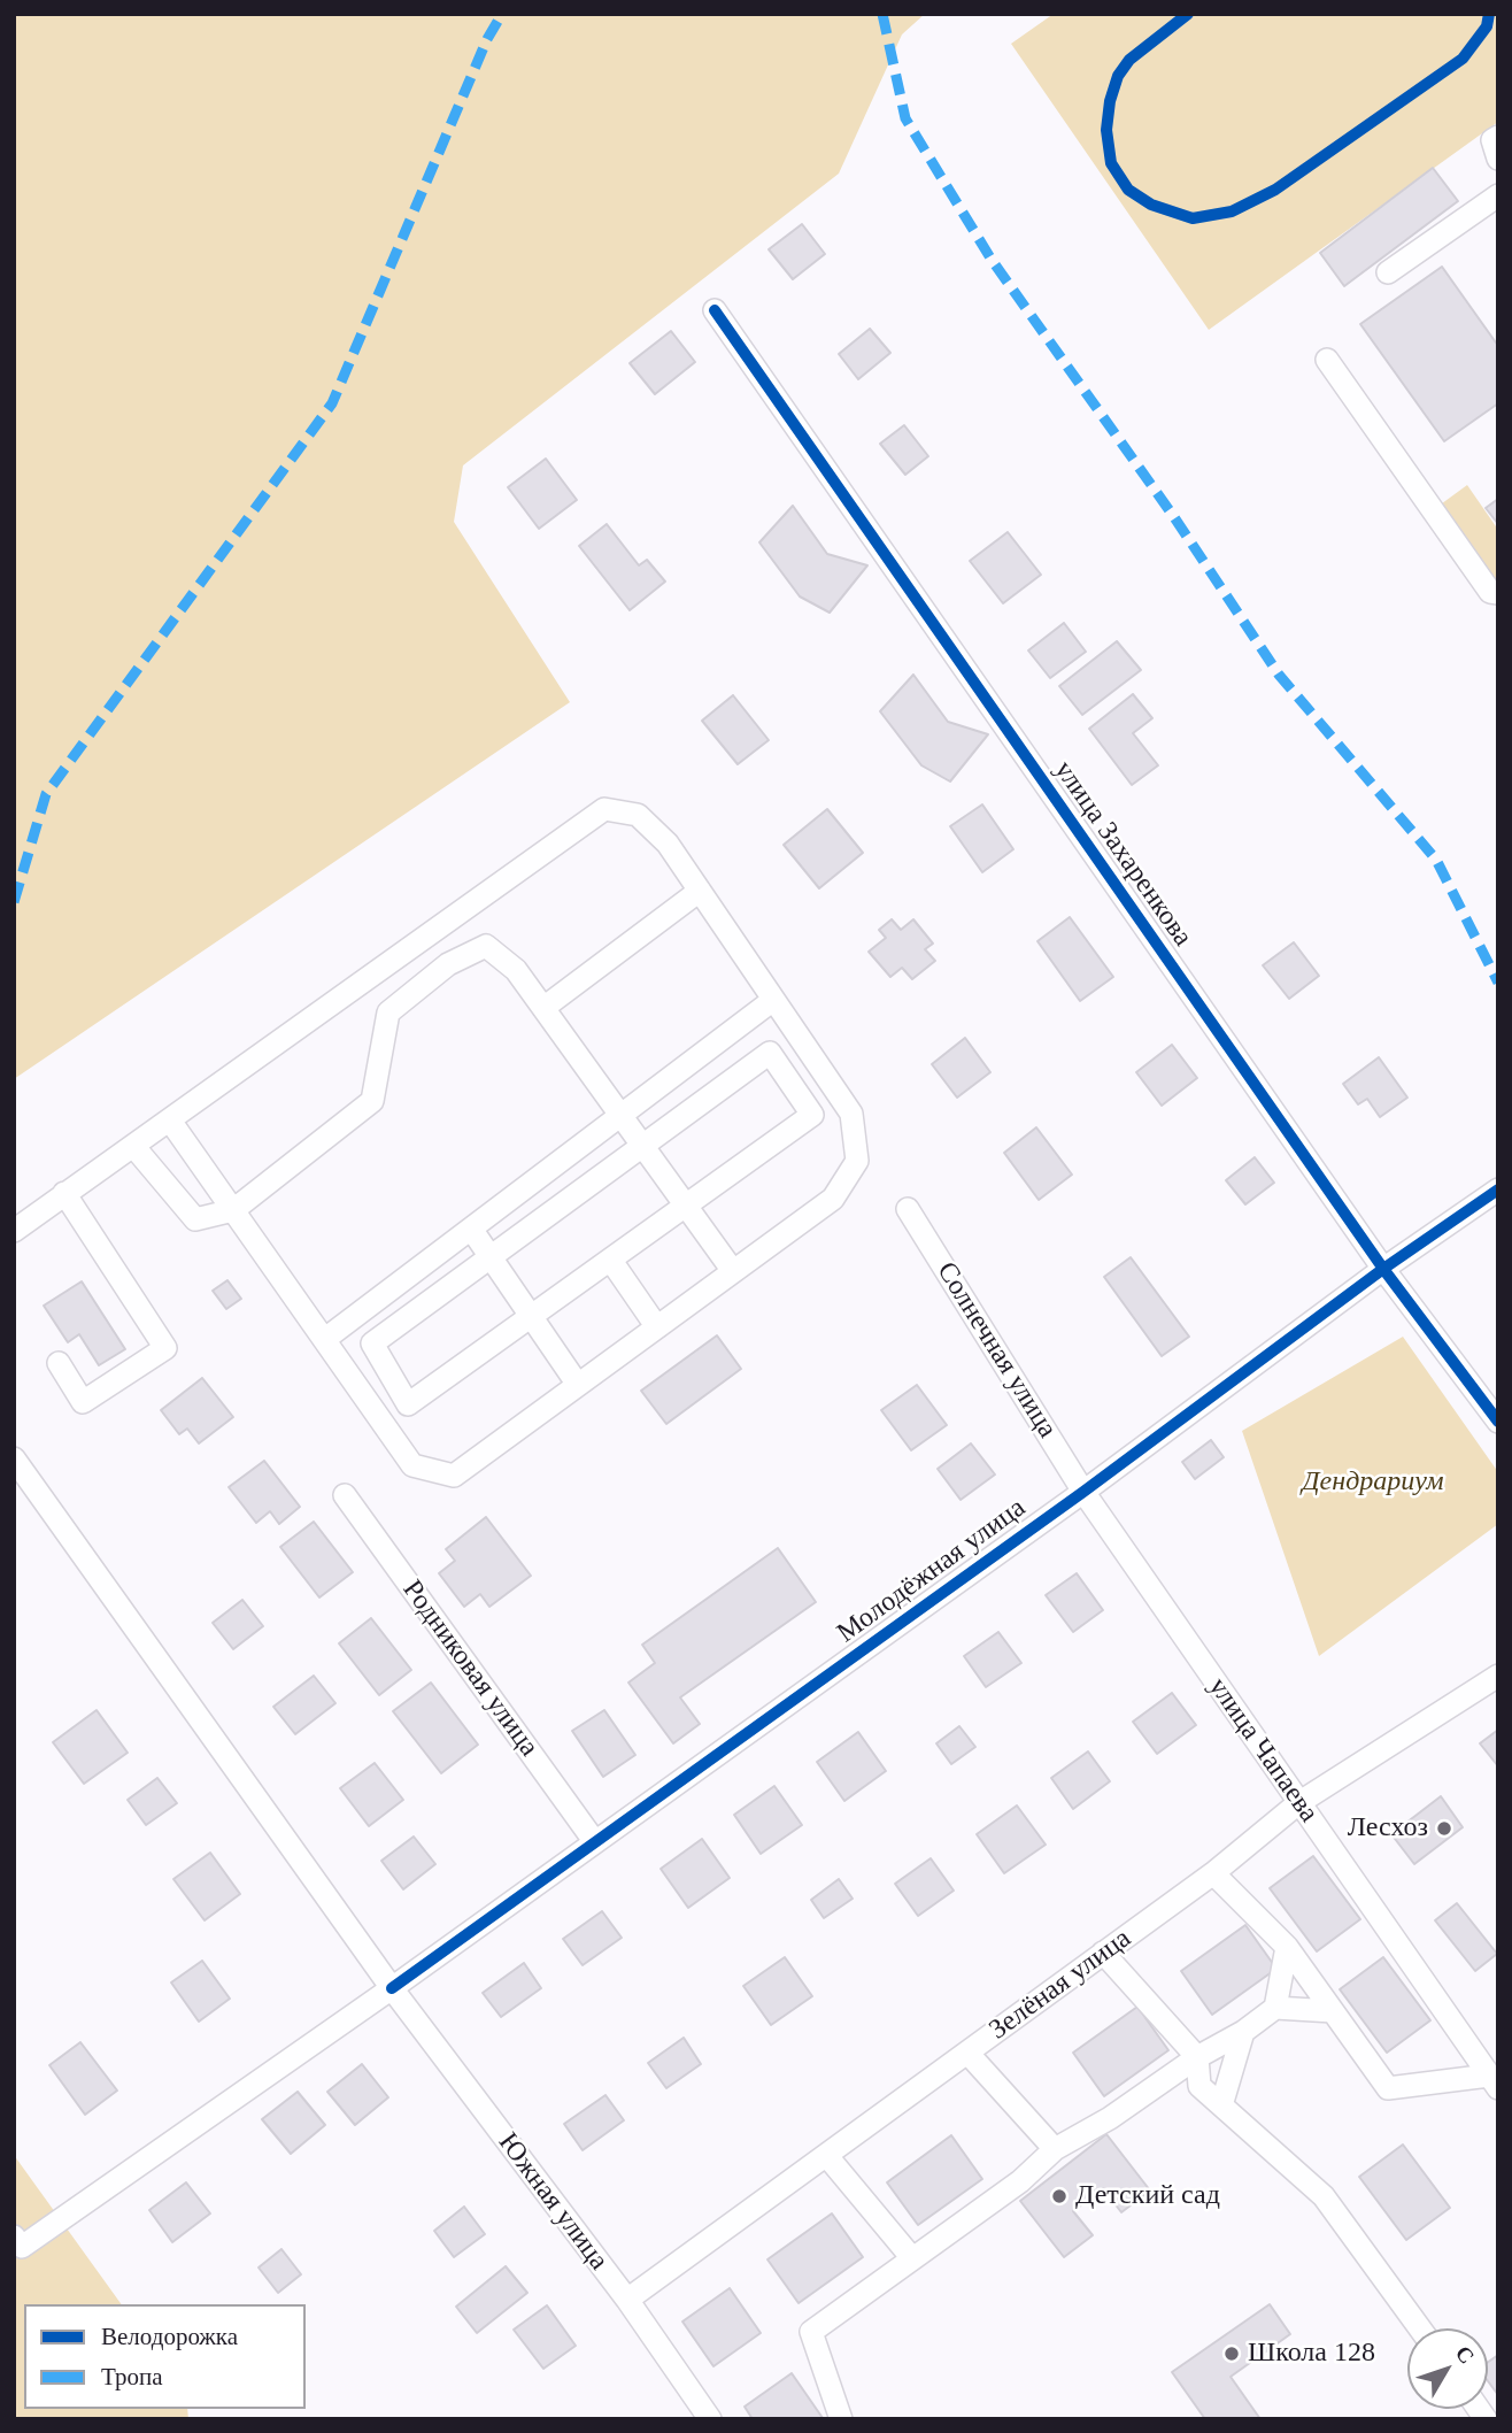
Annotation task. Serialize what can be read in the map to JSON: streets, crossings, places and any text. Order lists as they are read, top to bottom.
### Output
{
  "streets": {
    "street": [
      "улица Захаренкова",
      "Солнечная улица",
      "Молодёжная улица",
      "Родниковая улица",
      "улица Чапаева",
      "Зелёная улица",
      "Южная улица"
    ]
  },
  "crossings": [
    ["улица Захаренкова", "Молодёжная улица"],
    ["Солнечная улица", "Молодёжная улица"],
    ["Солнечная улица", "улица Чапаева"],
    ["Молодёжная улица", "Родниковая улица"],
    ["Молодёжная улица", "улица Чапаева"],
    ["Молодёжная улица", "Южная улица"],
    ["улица Чапаева", "Зелёная улица"],
    ["Зелёная улица", "Южная улица"]
  ],
  "parks": ["Дендрариум"],
  "places": ["Лесхоз", "Детский сад", "Школа 128"],
  "legend": ["Велодорожка", "Тропа"],
  "north": "top right"
}
